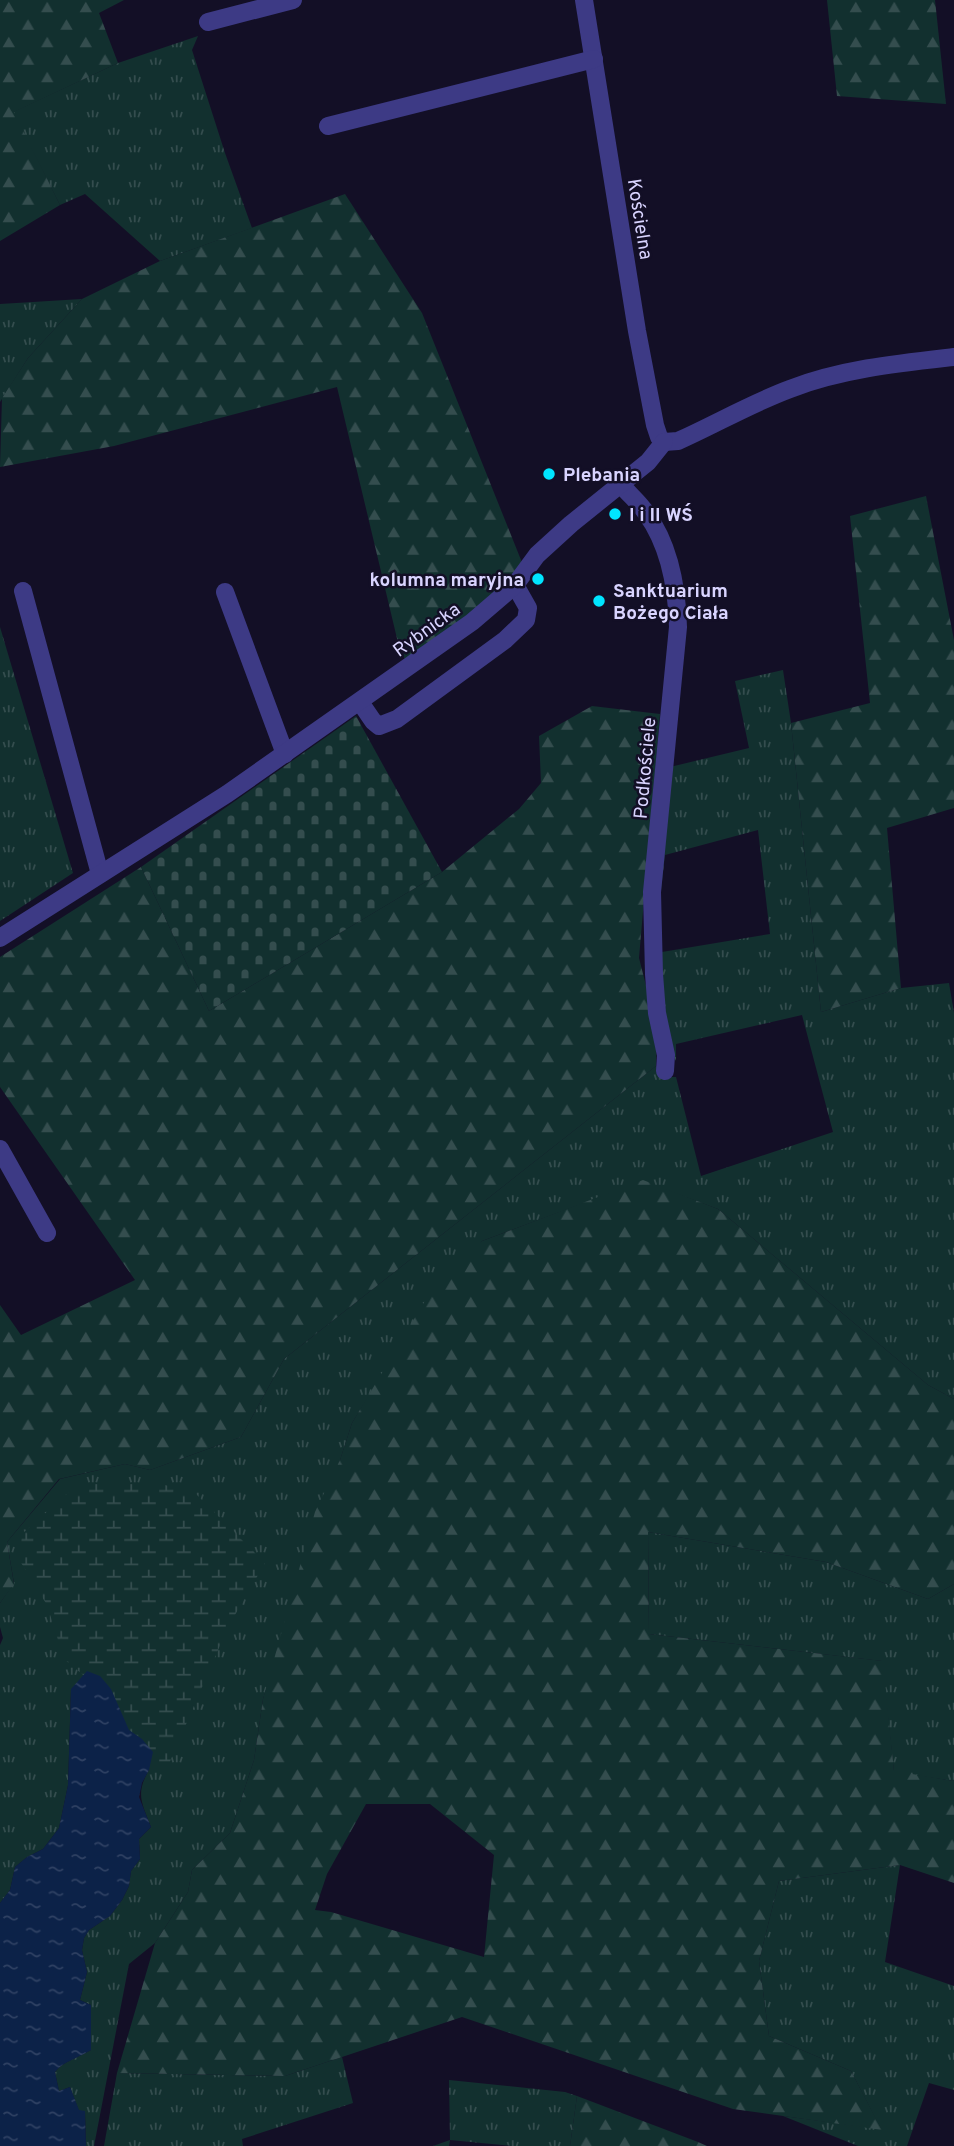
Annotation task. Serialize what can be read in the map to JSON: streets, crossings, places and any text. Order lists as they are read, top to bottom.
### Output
{
  "streets": {
    "street": ["Kościelna", "Rybnicka", "Podkościele"]
  },
  "crossings": [
    ["Kościelna", "Rybnicka"],
    ["Rybnicka", "Podkościele"]
  ],
  "places": [
    "Plebania",
    "I i II WŚ",
    "kolumna maryjna",
    "Sanktuarium Bożego Ciała"
  ]
}
